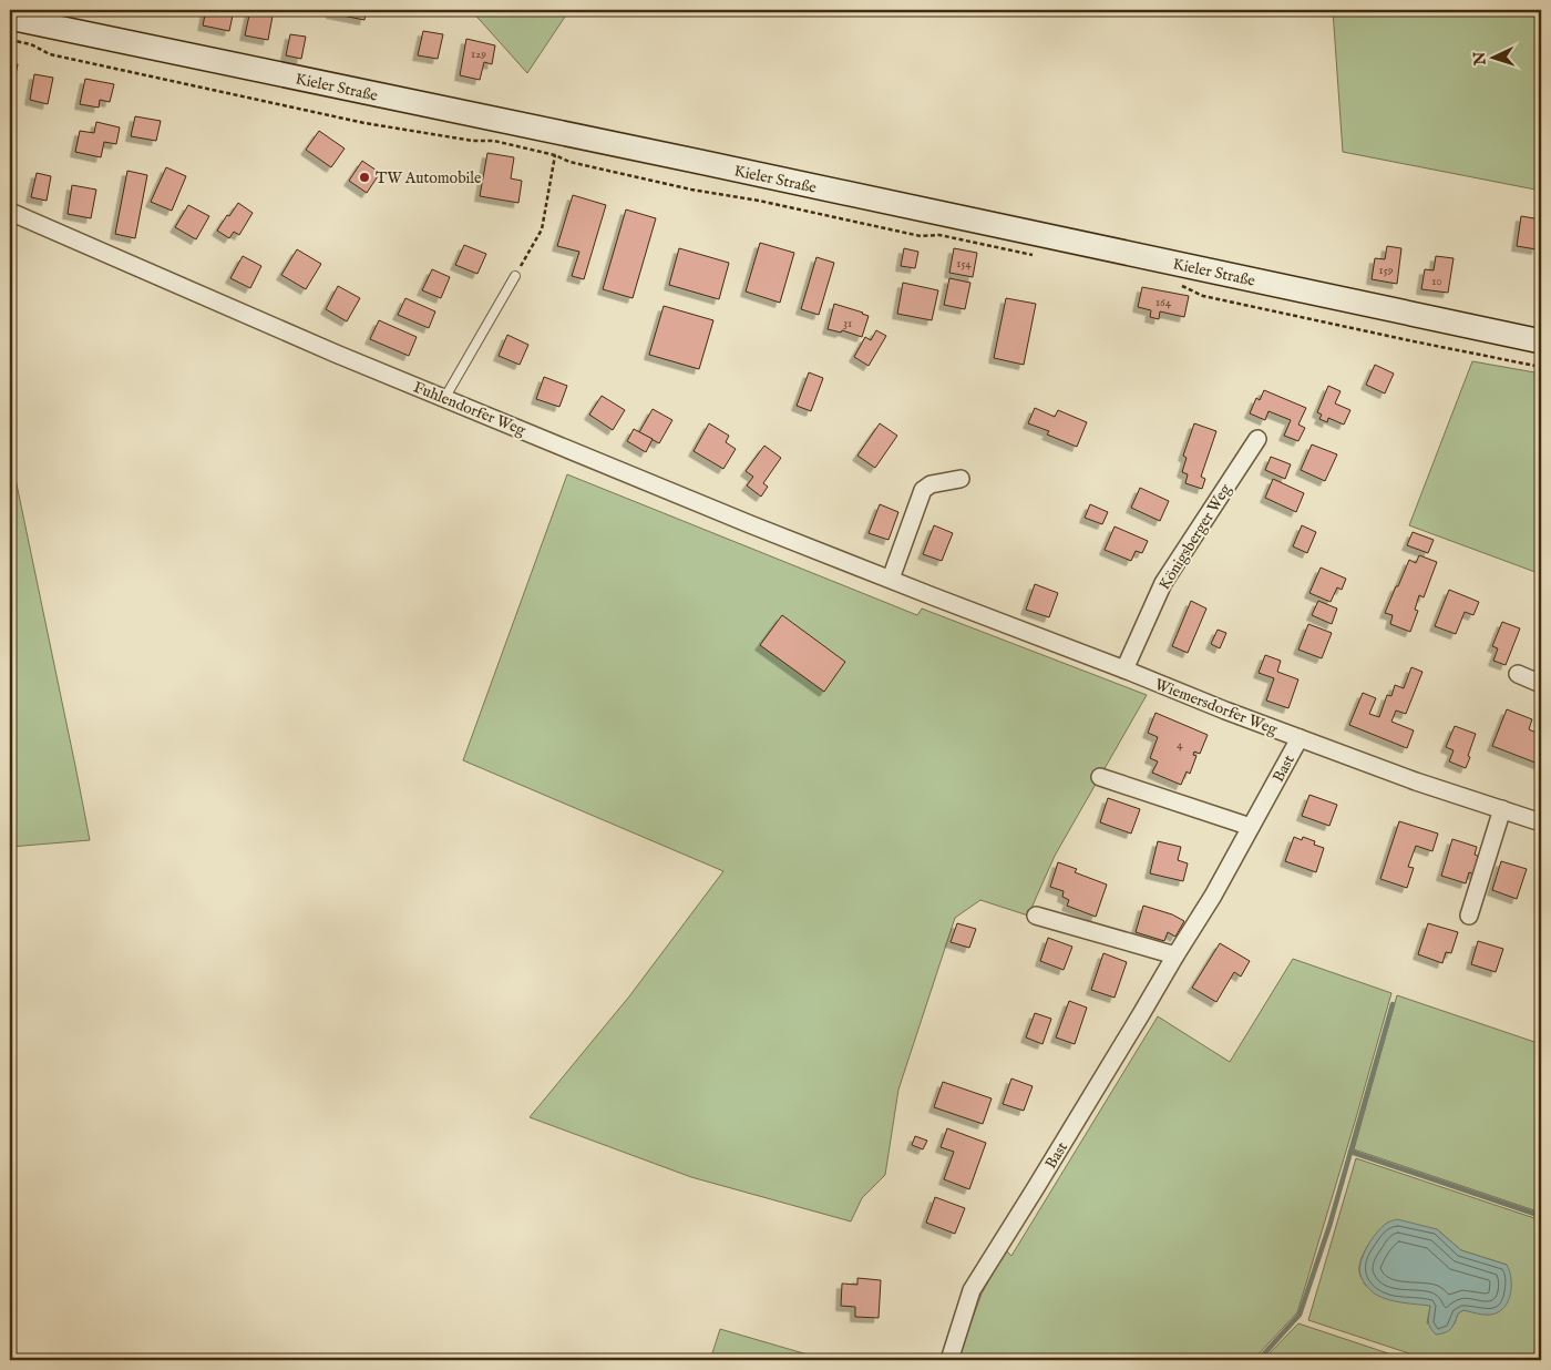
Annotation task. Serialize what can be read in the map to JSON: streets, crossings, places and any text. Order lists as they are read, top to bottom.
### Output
{
  "streets": {
    "main road": ["Kieler Straße"],
    "street": [
      "Fuhlendorfer Weg",
      "Königsberger Weg",
      "Wiemersdorfer Weg",
      "Bast"
    ]
  },
  "crossings": [
    ["Fuhlendorfer Weg", "Wiemersdorfer Weg"],
    ["Königsberger Weg", "Wiemersdorfer Weg"],
    ["Wiemersdorfer Weg", "Bast"]
  ],
  "places": ["TW Automobile"],
  "house_numbers": [
    "129",
    "154",
    "159",
    "10",
    "164",
    "31",
    "4"
  ],
  "north": "left"
}
